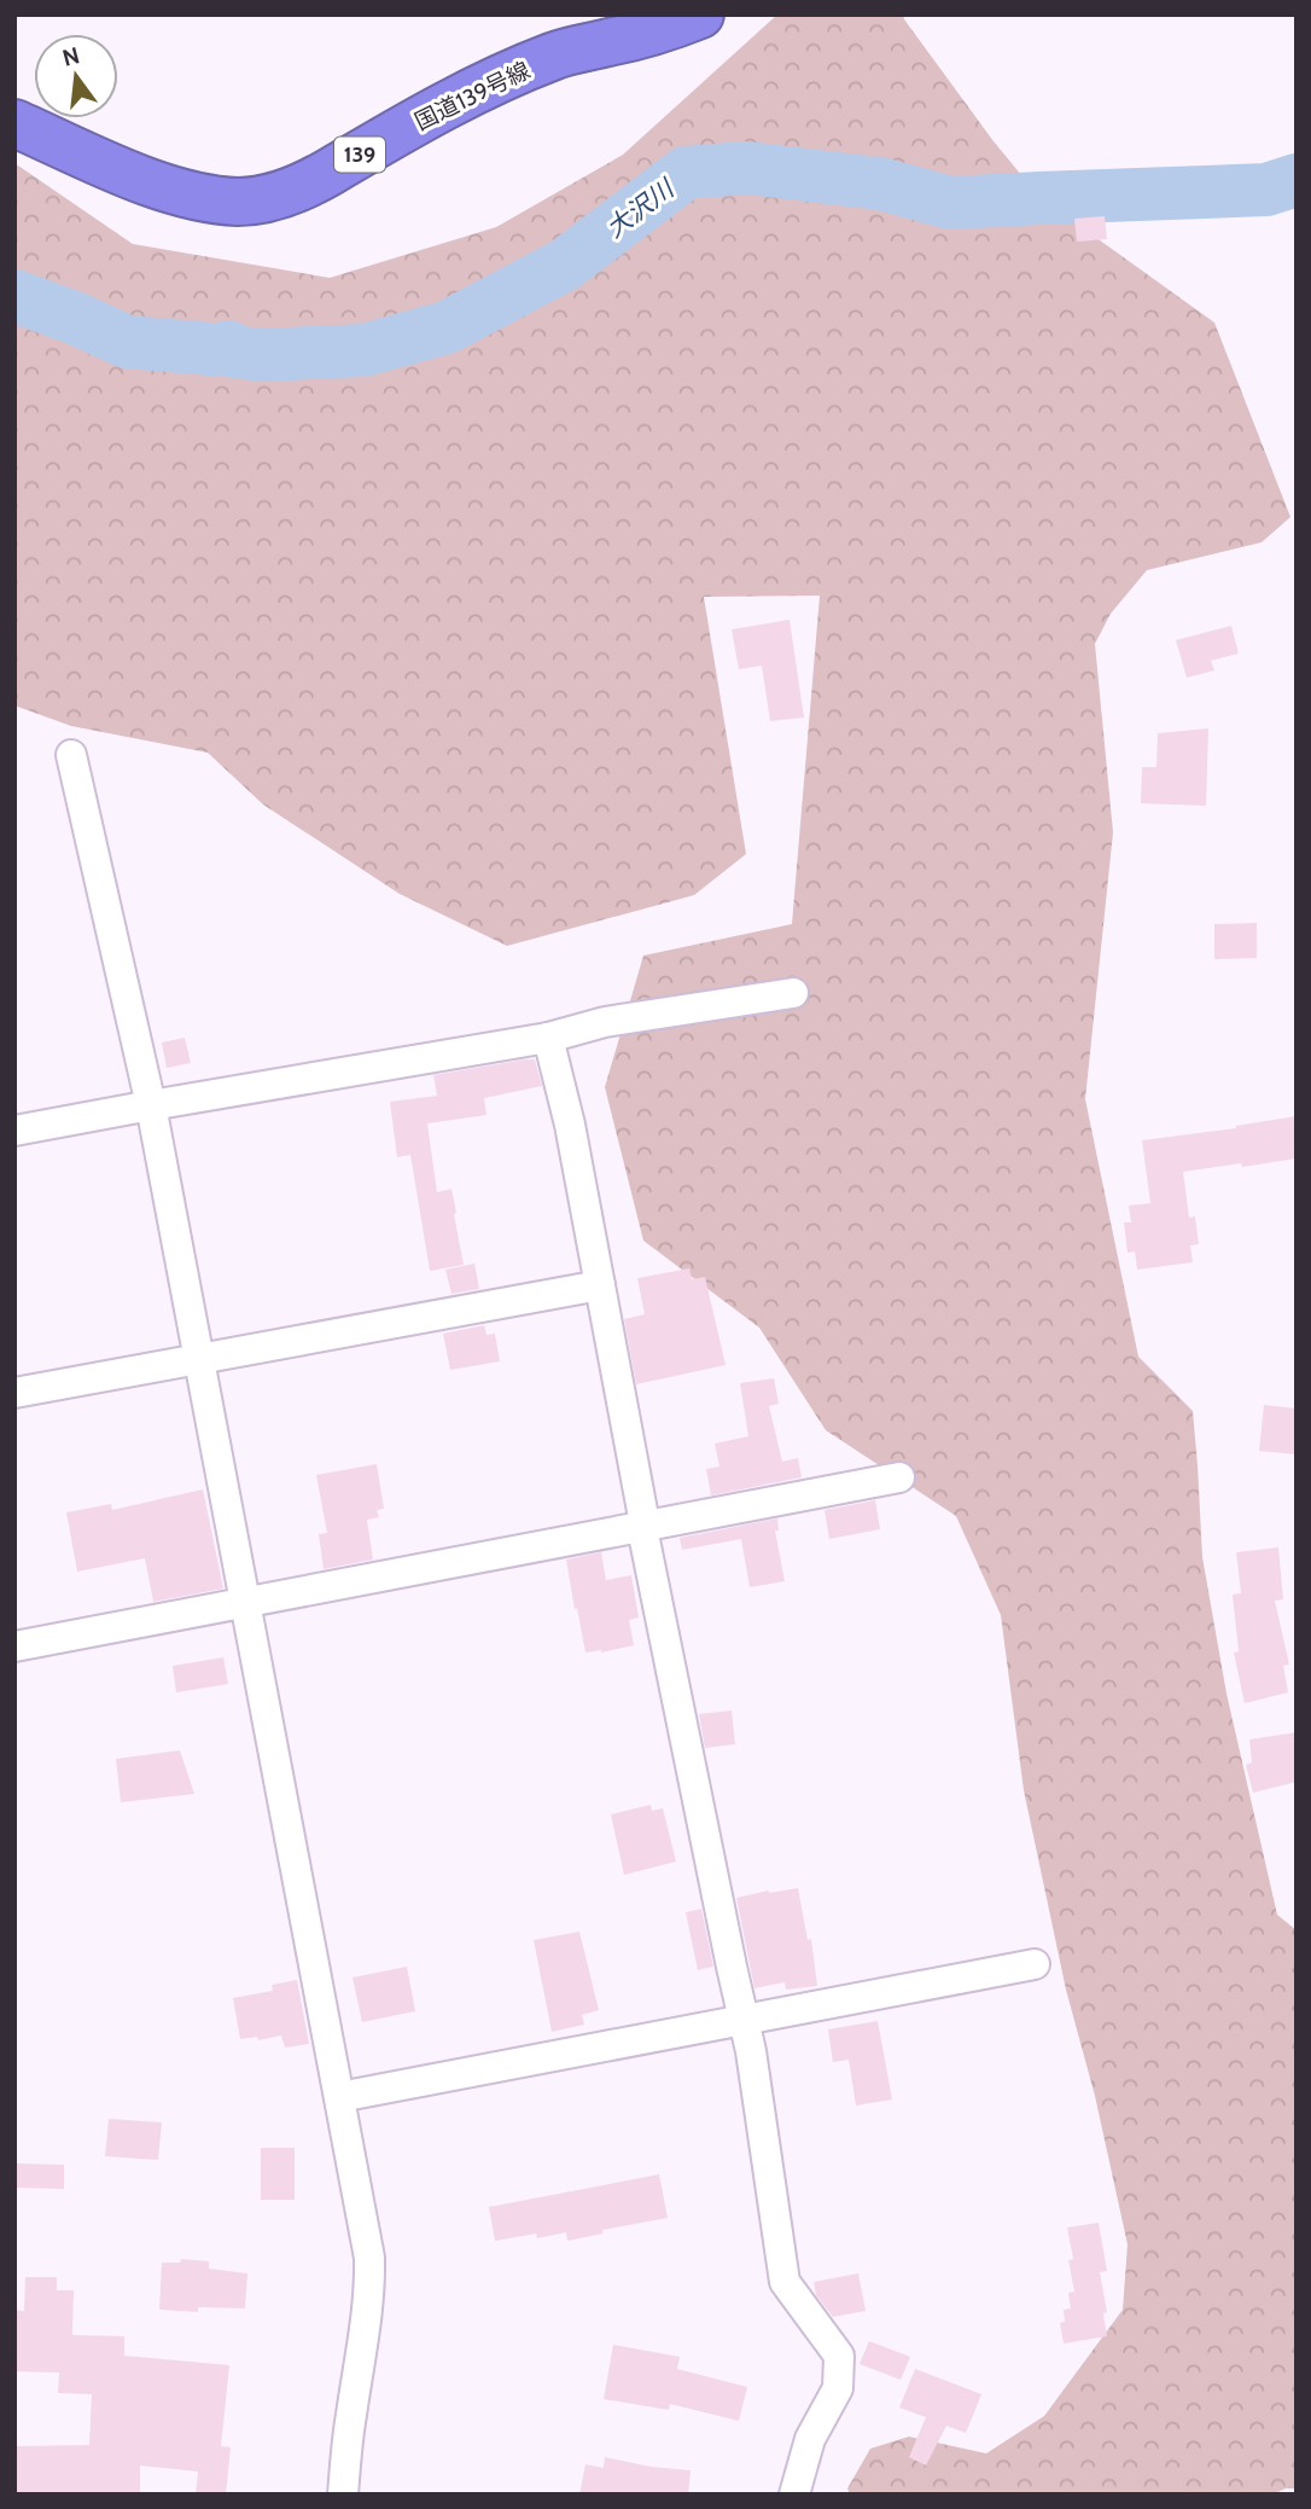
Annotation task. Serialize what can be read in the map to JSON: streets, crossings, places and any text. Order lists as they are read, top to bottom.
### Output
{
  "streets": {
    "highway": ["国道139号線", "139"]
  },
  "water": ["大沢川"],
  "north": "top"
}
